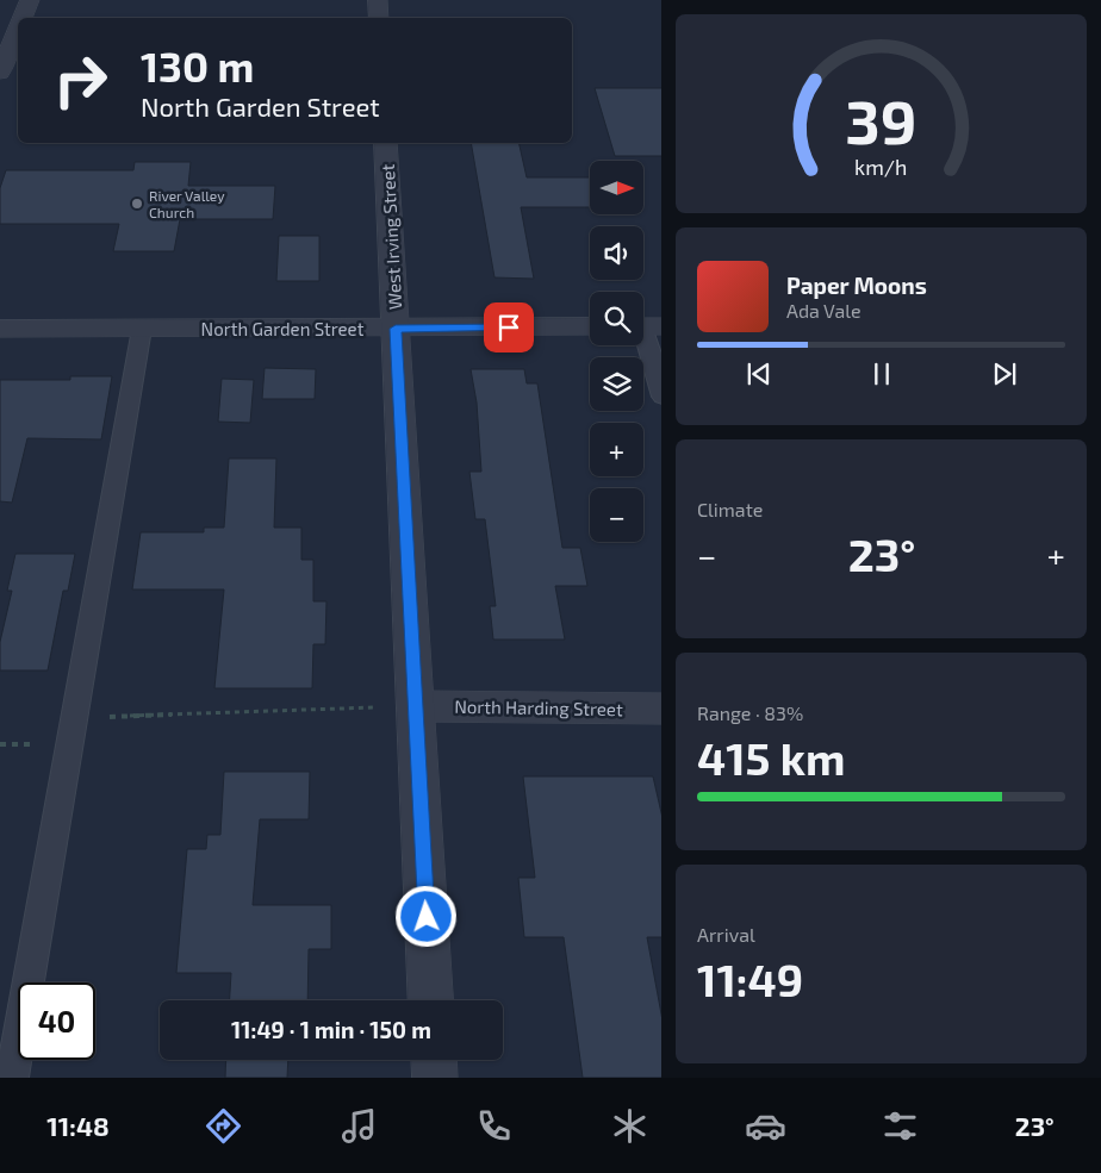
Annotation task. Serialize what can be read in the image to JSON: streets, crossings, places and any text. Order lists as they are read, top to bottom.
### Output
{
  "streets": {
    "street": ["West Irving Street", "North Garden Street", "North Harding Street"]
  },
  "crossings": [
    ["West Irving Street", "North Garden Street"],
    ["West Irving Street", "North Harding Street"]
  ],
  "places": ["River Valley Church"],
  "north": "right",
  "page": {
    "turn": ["130 m", "North Garden Street"],
    "map_buttons": ["+", "−"],
    "song": ["Paper Moons", "Ada Vale"],
    "tile": [
      "Climate",
      ["Range · 83%", "415 km"],
      ["Arrival", "11:49"]
    ],
    "heat": ["−", "23°", "+"],
    "limit": "40",
    "trip": "11:49 · 1 min · 150 m",
    "tabs": ["11:48", "23°"],
    "gauge": ["39", "km/h"]
  }
}
